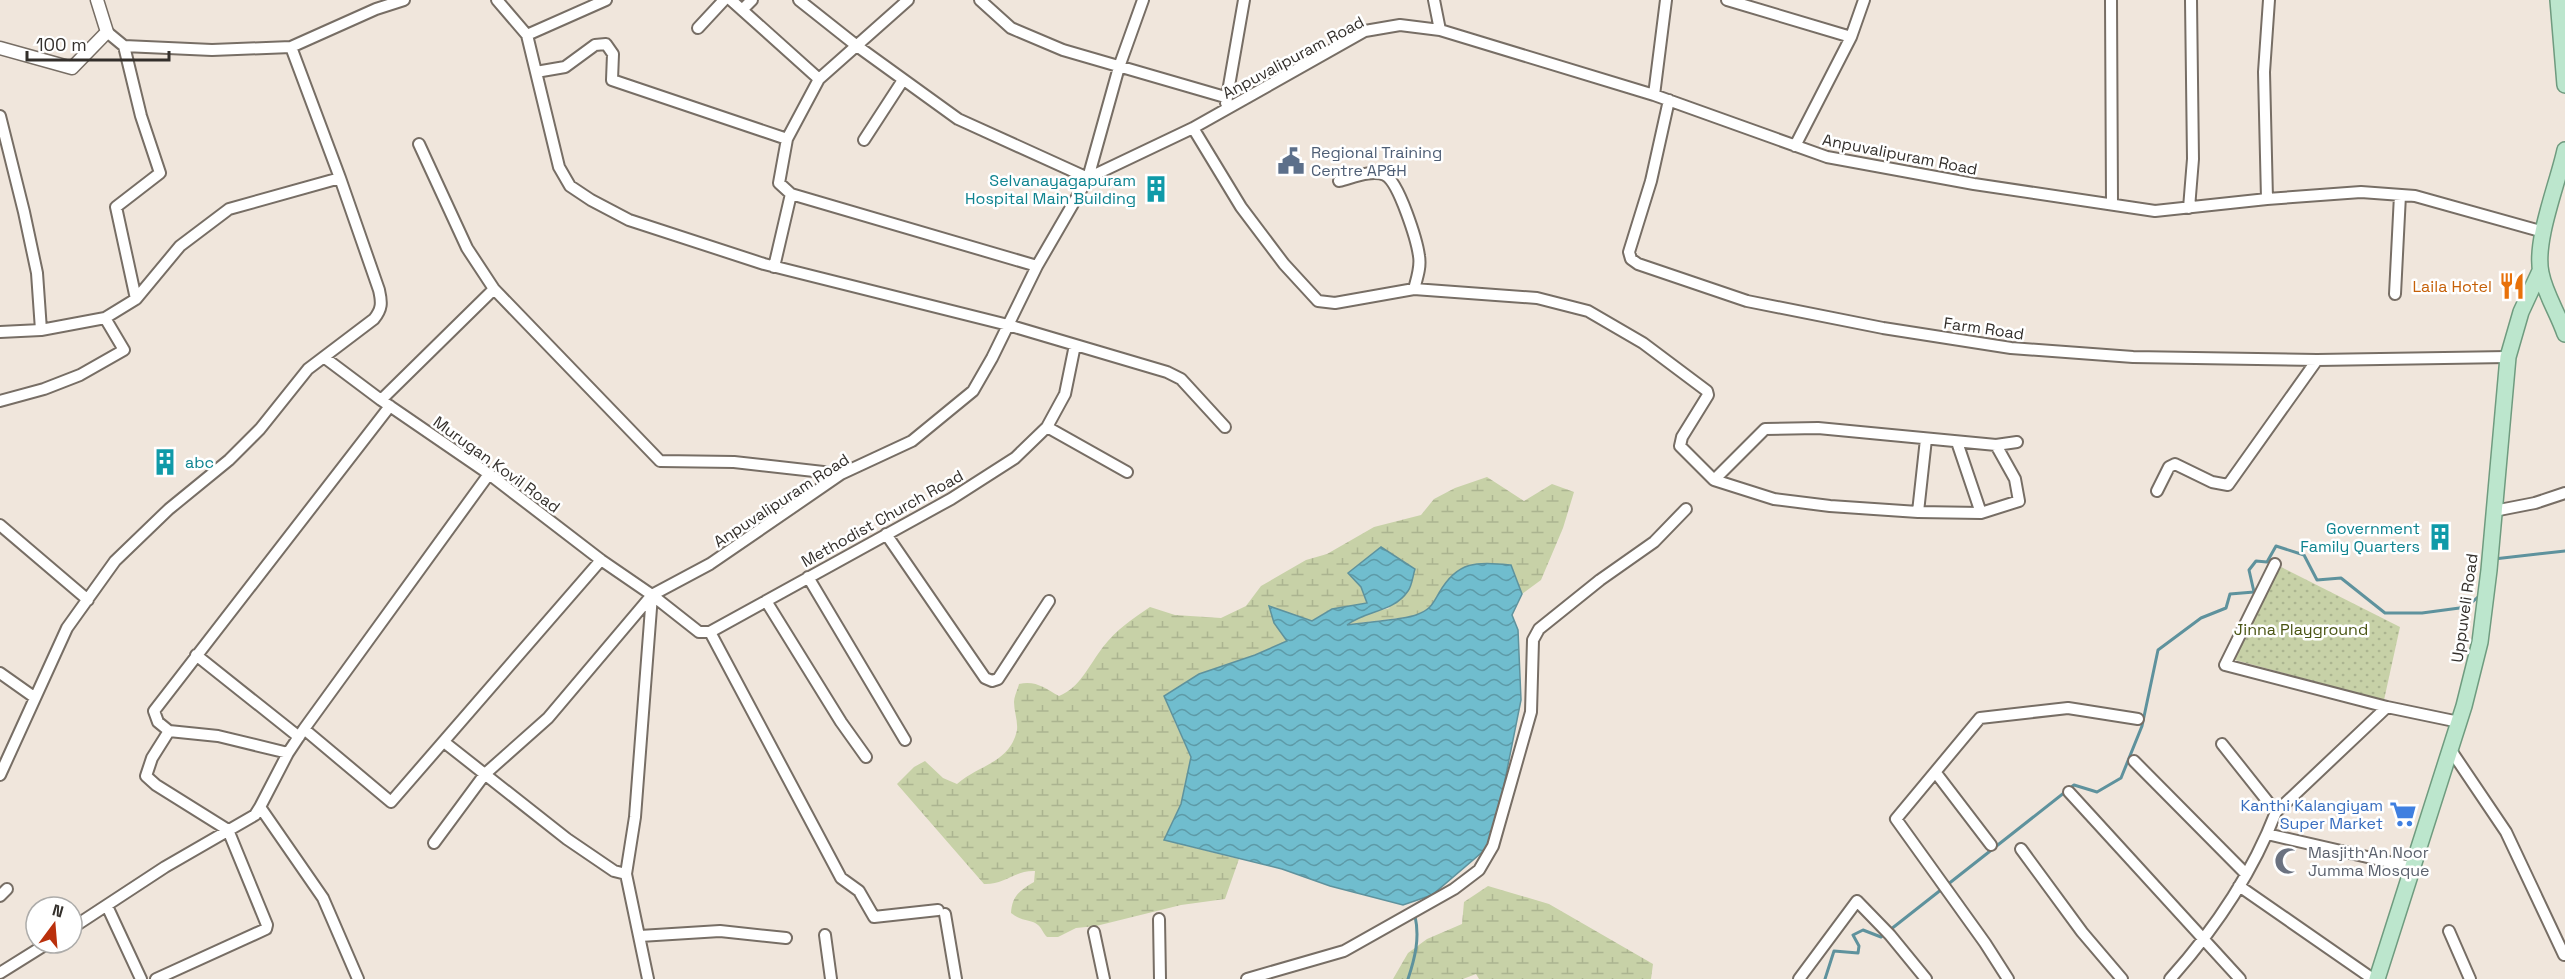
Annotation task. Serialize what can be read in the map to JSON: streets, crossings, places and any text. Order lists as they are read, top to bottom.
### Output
{
  "streets": {
    "main road": ["Uppuveli Road"],
    "street": [
      "Anpuvalipuram Road",
      "Farm Road",
      "Murugan Kovil Road",
      "Methodist Church Road"
    ]
  },
  "crossings": [
    ["Anpuvalipuram Road", "Farm Road"],
    ["Anpuvalipuram Road", "Murugan Kovil Road"],
    ["Farm Road", "Uppuveli Road"]
  ],
  "parks": ["Jinna Playground"],
  "places": {
    "public building": ["Regional Training Centre AP&H"],
    "building": ["Selvanayagapuram Hospital Main Building", "abc", "Government Family Quarters"],
    "restaurant": ["Laila Hotel"],
    "supermarket": ["Kanthi Kalangiyam Super Market"],
    "mosque": ["Masjith An Noor Jumma Mosque"]
  },
  "scale_bar": "100 m",
  "north": "top"
}
